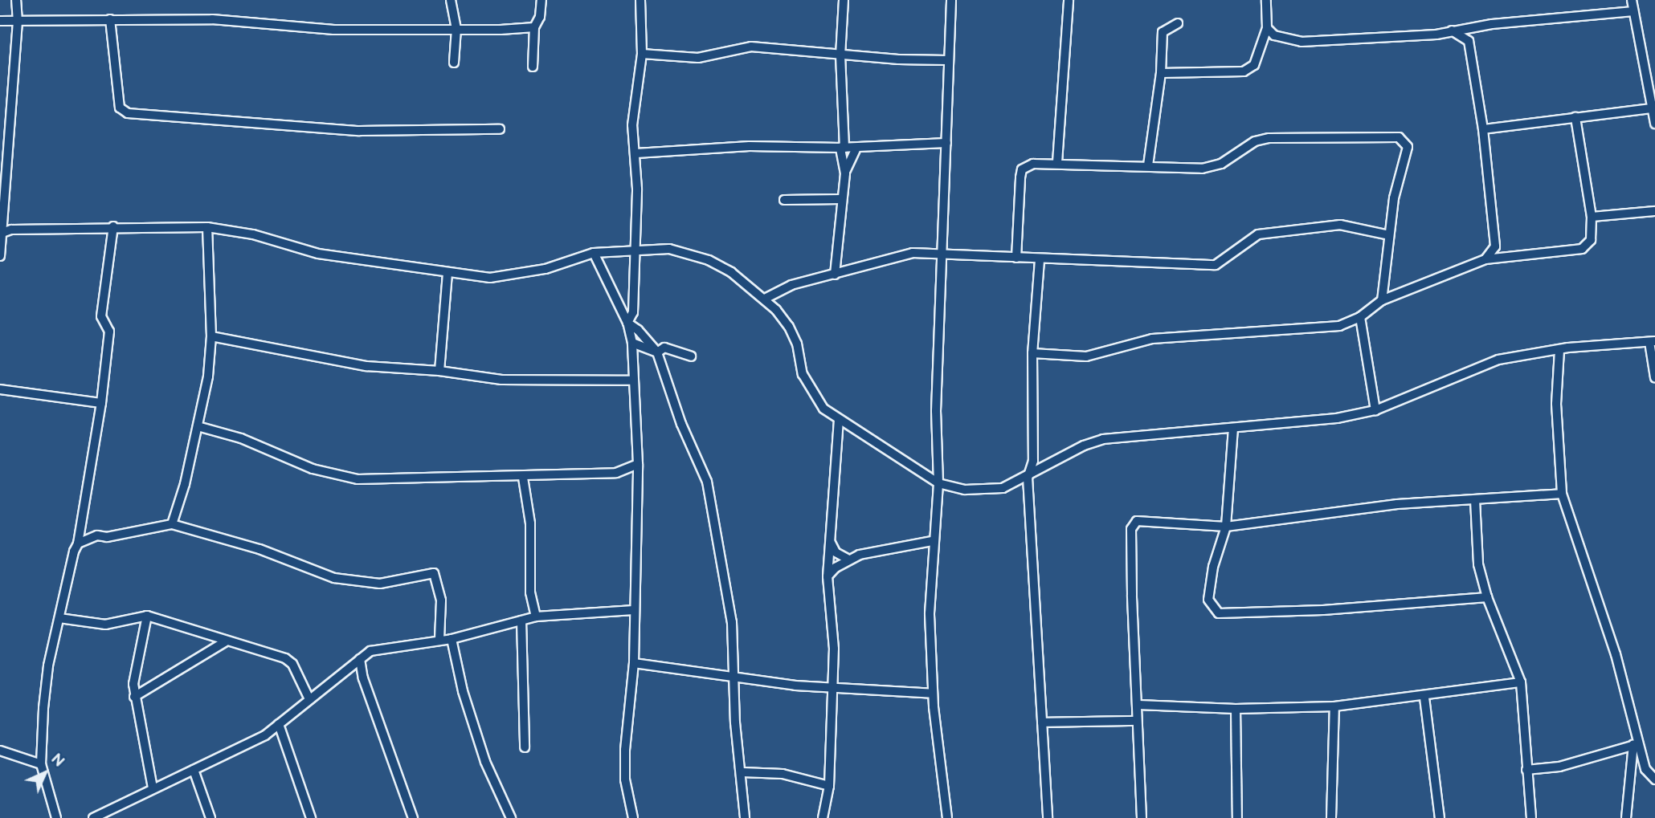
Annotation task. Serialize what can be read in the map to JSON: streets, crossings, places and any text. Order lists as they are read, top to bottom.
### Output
{
  "north": "top right"
}
